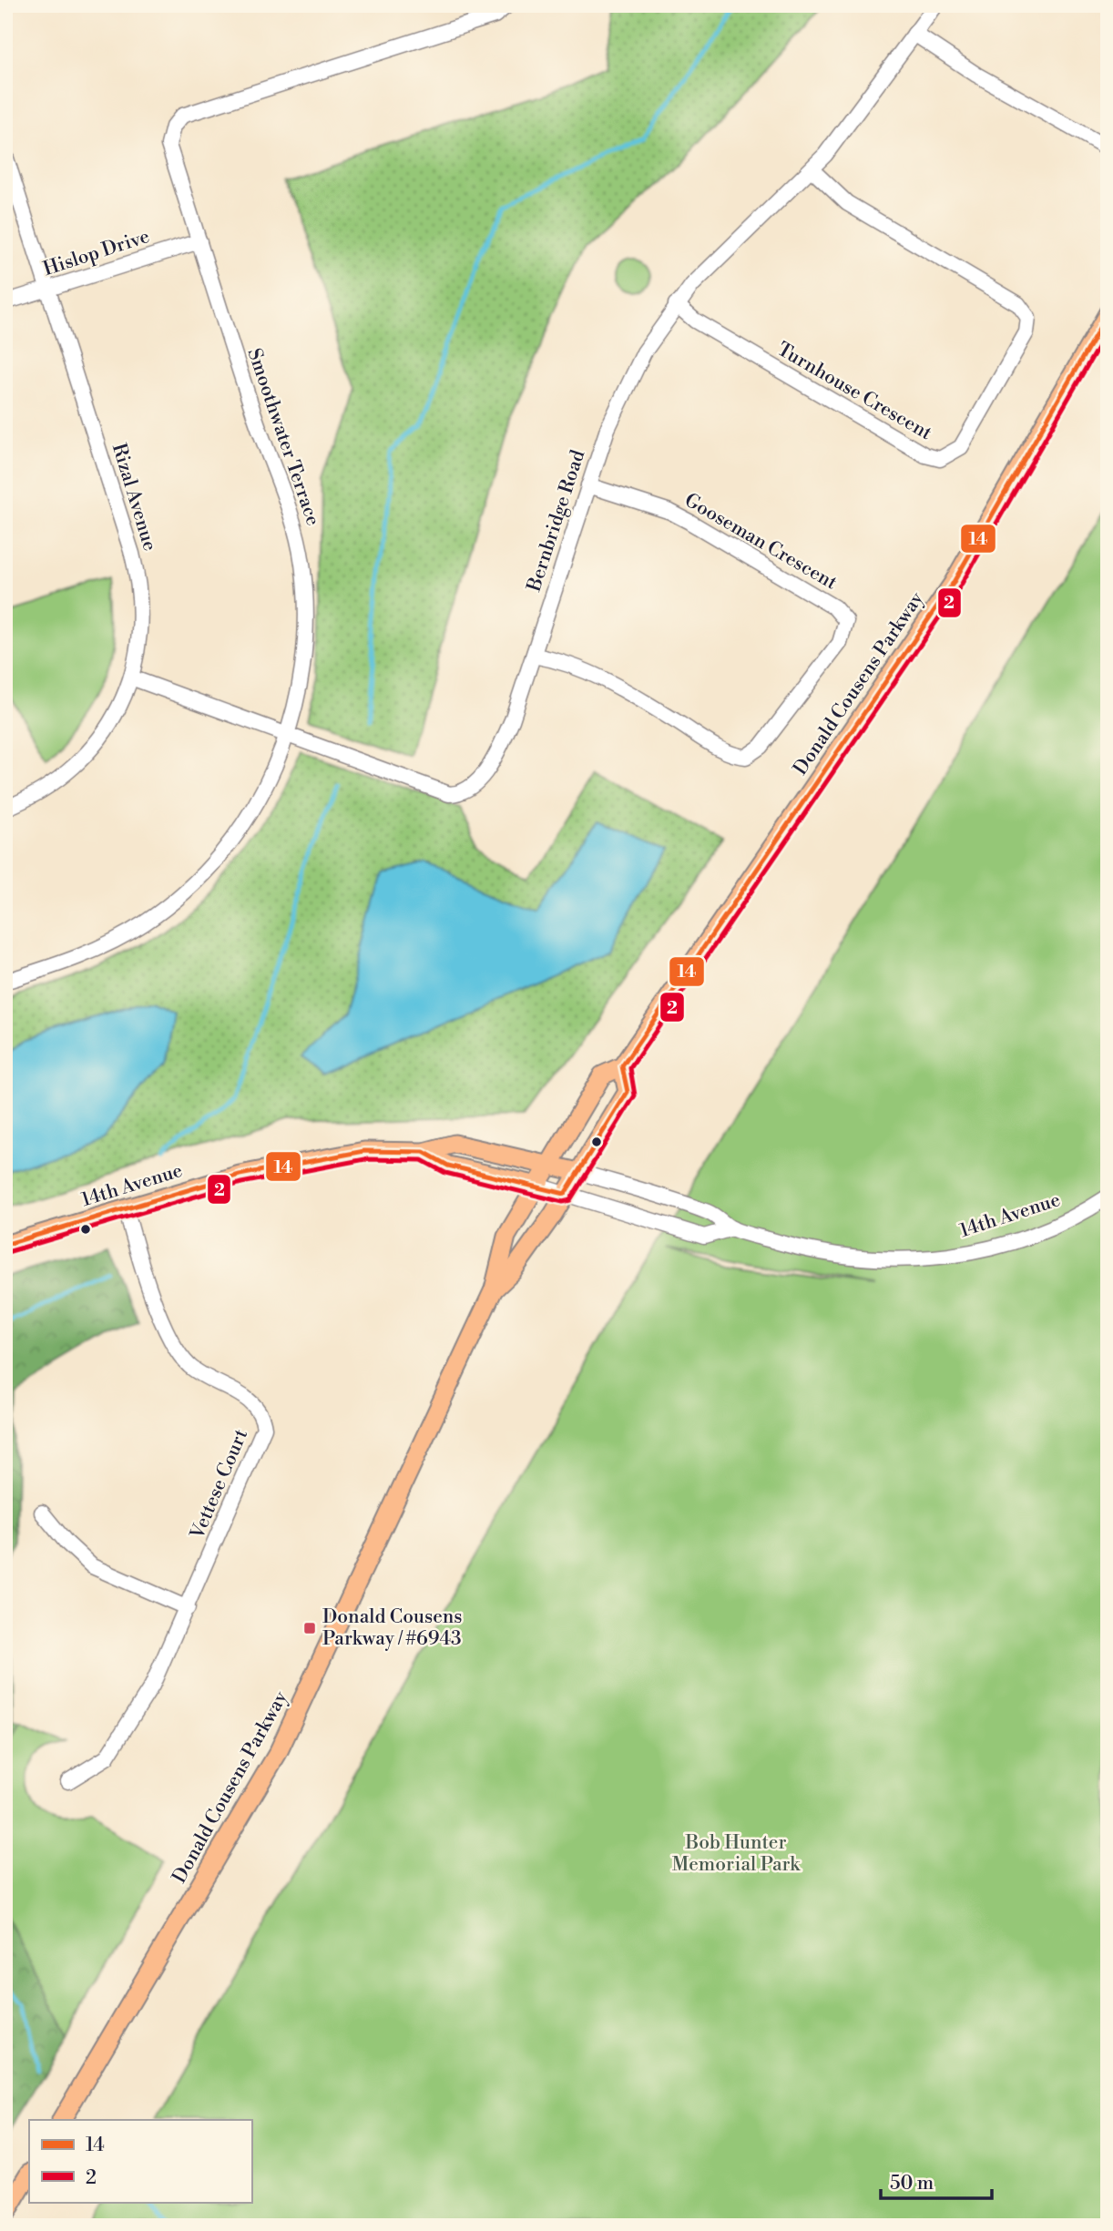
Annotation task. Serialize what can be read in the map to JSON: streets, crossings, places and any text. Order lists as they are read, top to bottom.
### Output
{
  "streets": {
    "main road": ["Donald Cousens Parkway", "14th Avenue"],
    "street": [
      "Hislop Drive",
      "Turnhouse Crescent",
      "Smoothwater Terrace",
      "Rizal Avenue",
      "Bernbridge Road",
      "Gooseman Crescent",
      "Vettese Court"
    ]
  },
  "crossings": [
    ["Hislop Drive", "Smoothwater Terrace"],
    ["Hislop Drive", "Rizal Avenue"],
    ["Turnhouse Crescent", "Bernbridge Road"],
    ["Smoothwater Terrace", "Bernbridge Road"],
    ["Rizal Avenue", "Bernbridge Road"],
    ["Bernbridge Road", "Gooseman Crescent"],
    ["Donald Cousens Parkway", "14th Avenue"],
    ["14th Avenue", "Vettese Court"]
  ],
  "parks": ["Bob Hunter Memorial Park"],
  "places": {
    "transit": ["Donald Cousens Parkway / #6943"]
  },
  "lines": ["transit line 14", "transit line 2"],
  "legend": ["14", "2"],
  "scale_bar": "50 m"
}
